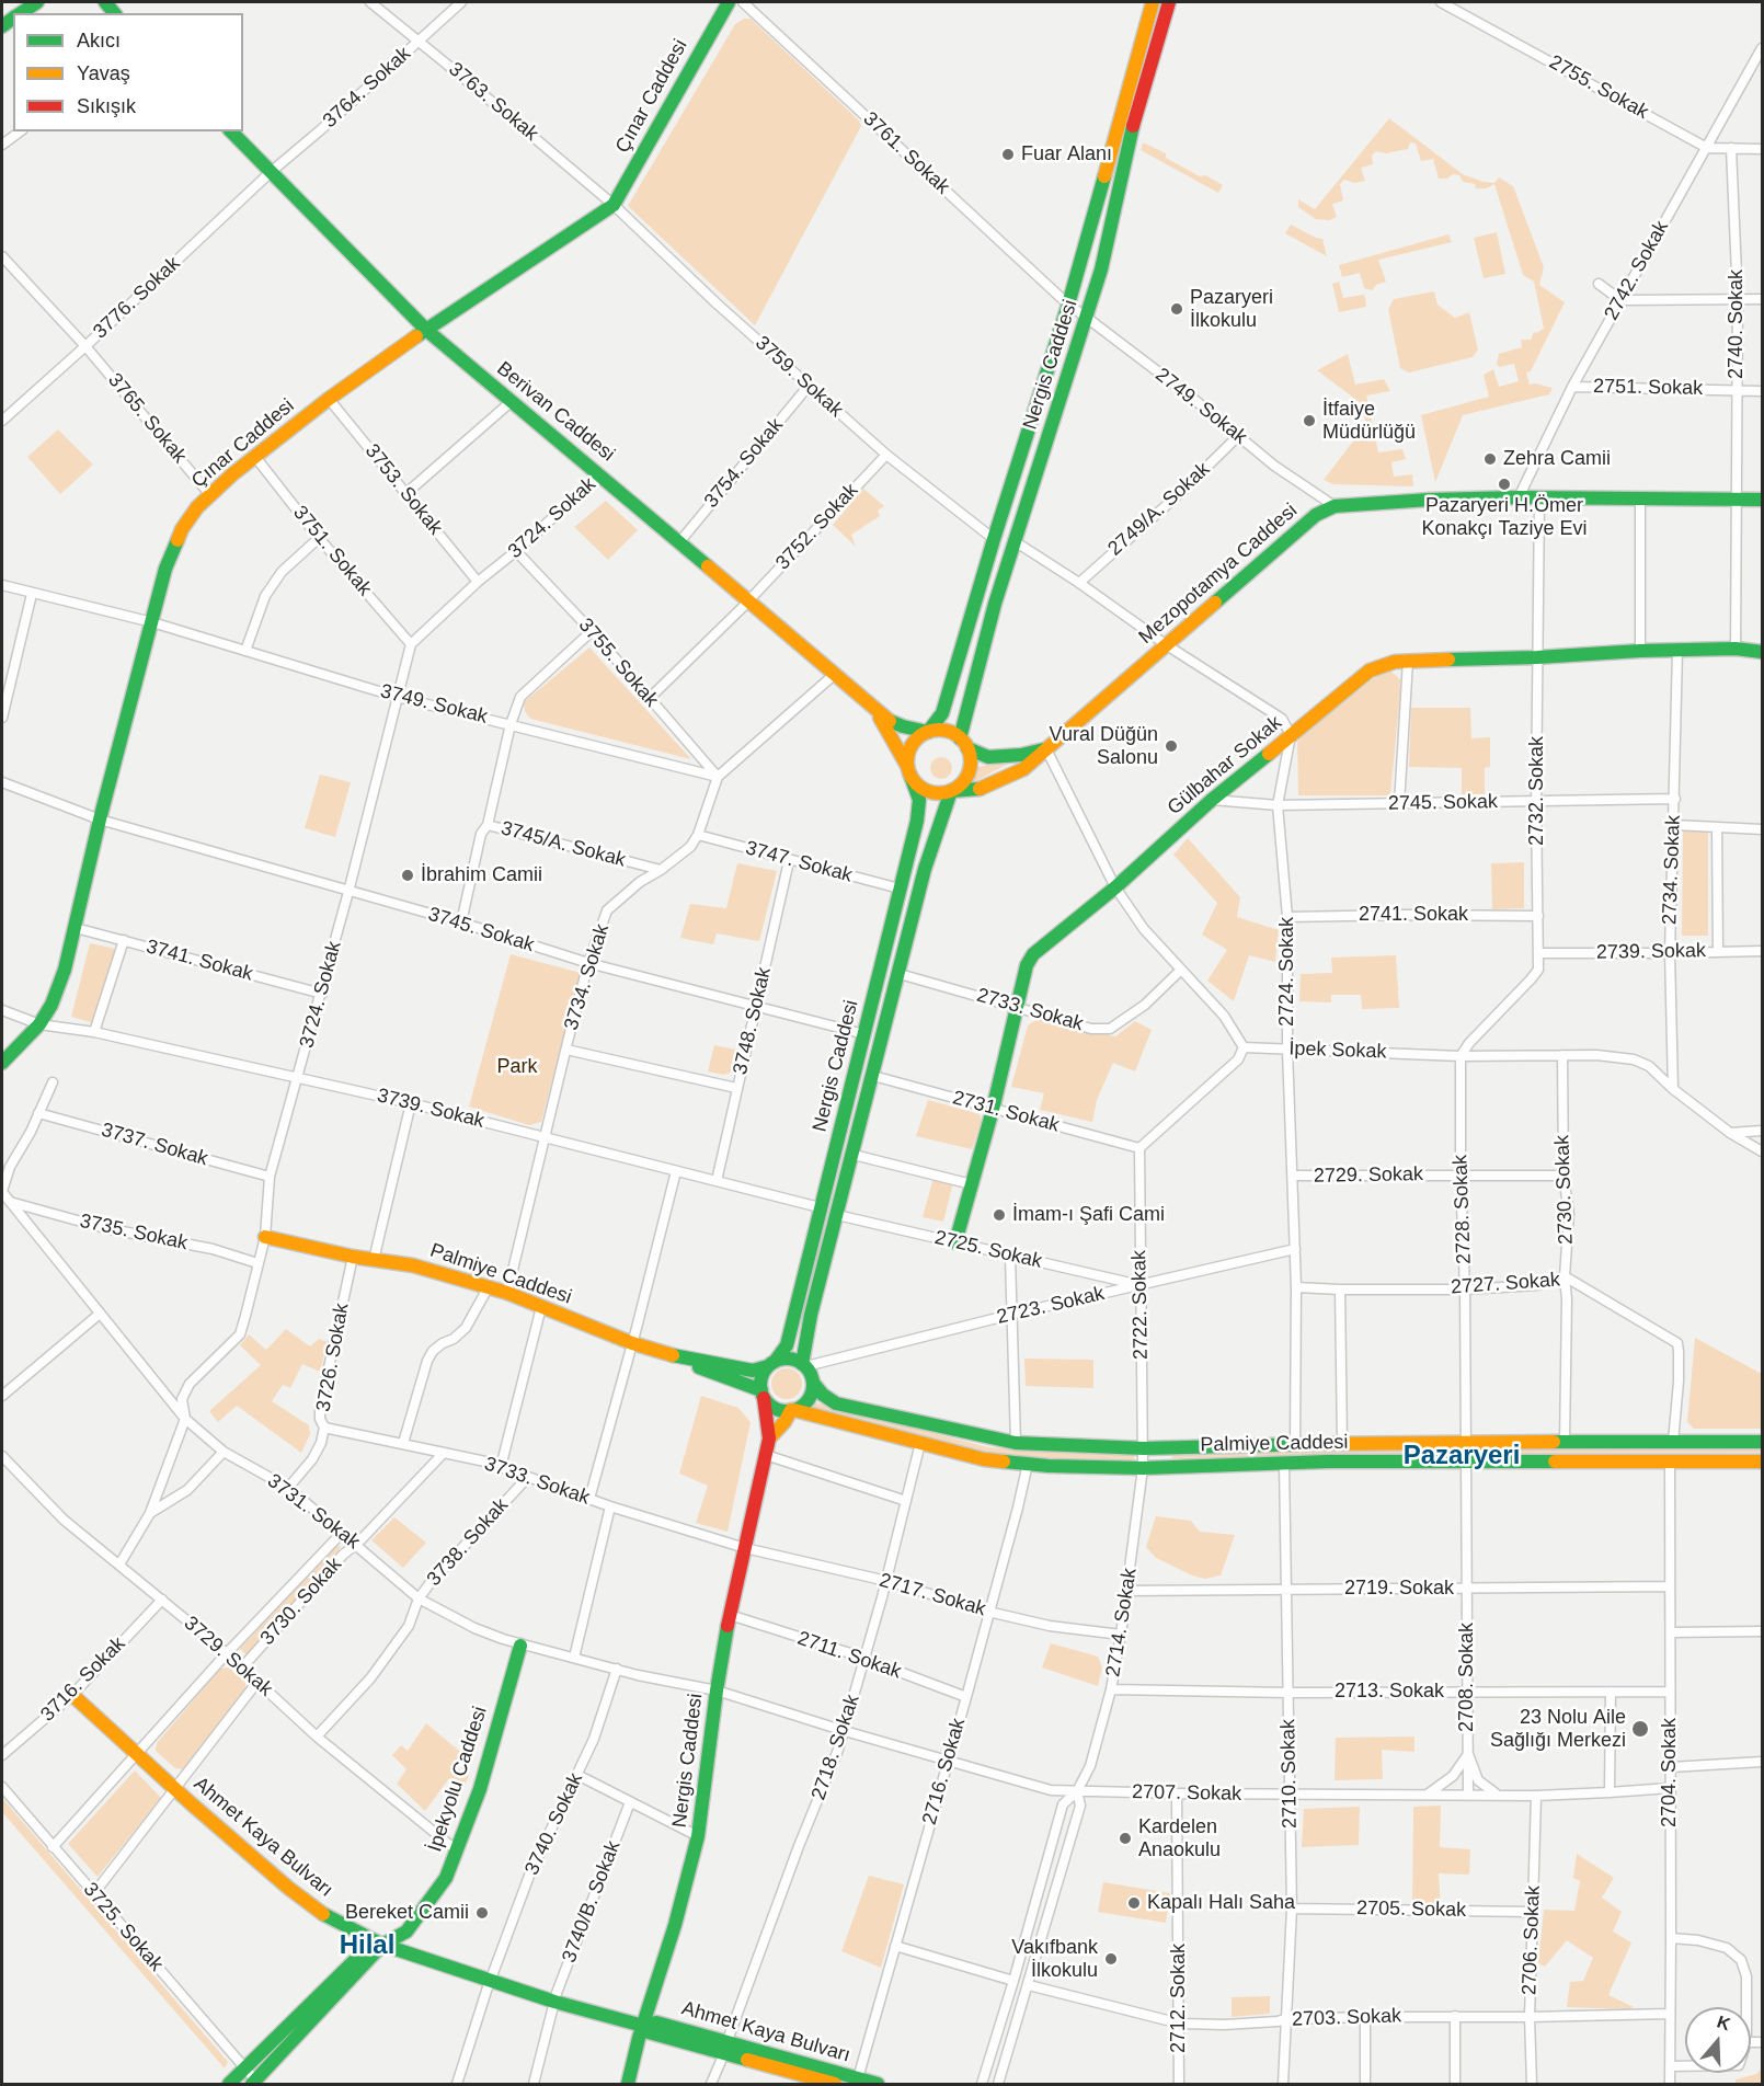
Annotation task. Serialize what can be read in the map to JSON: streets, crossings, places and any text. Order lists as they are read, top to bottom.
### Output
{
  "streets": {
    "main road": [
      "Çınar Caddesi",
      "Nergis Caddesi",
      "Berivan Caddesi",
      "Mezopotamya Caddesi",
      "Gülbahar Sokak",
      "Palmiye Caddesi",
      "İpekyolu Caddesi",
      "Ahmet Kaya Bulvarı"
    ],
    "street": [
      "3764. Sokak",
      "2755. Sokak",
      "3763. Sokak",
      "3761. Sokak",
      "2742. Sokak",
      "3776. Sokak",
      "2740. Sokak",
      "3759. Sokak",
      "2751. Sokak",
      "2749. Sokak",
      "3765. Sokak",
      "3754. Sokak",
      "3753. Sokak",
      "2749/A. Sokak",
      "3724. Sokak",
      "3752. Sokak",
      "3751. Sokak",
      "3755. Sokak",
      "3749. Sokak",
      "2732. Sokak",
      "2745. Sokak",
      "3745/A. Sokak",
      "3747. Sokak",
      "2734. Sokak",
      "2741. Sokak",
      "3745. Sokak",
      "2739. Sokak",
      "3741. Sokak",
      "2724. Sokak",
      "3734. Sokak",
      "2733. Sokak",
      "3748. Sokak",
      "İpek Sokak",
      "3739. Sokak",
      "2731. Sokak",
      "3737. Sokak",
      "2729. Sokak",
      "2730. Sokak",
      "2728. Sokak",
      "3735. Sokak",
      "2725. Sokak",
      "2727. Sokak",
      "2722. Sokak",
      "2723. Sokak",
      "3726. Sokak",
      "3733. Sokak",
      "3731. Sokak",
      "3738. Sokak",
      "2719. Sokak",
      "2717. Sokak",
      "3730. Sokak",
      "2714. Sokak",
      "2711. Sokak",
      "3729. Sokak",
      "2708. Sokak",
      "3716. Sokak",
      "2713. Sokak",
      "2718. Sokak",
      "2716. Sokak",
      "2704. Sokak",
      "2710. Sokak",
      "2707. Sokak",
      "3740. Sokak",
      "3740/B. Sokak",
      "2705. Sokak",
      "3725. Sokak",
      "2706. Sokak",
      "2712. Sokak",
      "2703. Sokak"
    ]
  },
  "crossings": [
    ["3764. Sokak", "3763. Sokak"],
    ["3764. Sokak", "3776. Sokak"],
    ["3764. Sokak", "Berivan Caddesi"],
    ["2755. Sokak", "2742. Sokak"],
    ["2755. Sokak", "2740. Sokak"],
    ["Çınar Caddesi", "3763. Sokak"],
    ["Çınar Caddesi", "3759. Sokak"],
    ["Çınar Caddesi", "Berivan Caddesi"],
    ["Çınar Caddesi", "3765. Sokak"],
    ["Çınar Caddesi", "3753. Sokak"],
    ["Çınar Caddesi", "3751. Sokak"],
    ["Çınar Caddesi", "3749. Sokak"],
    ["Çınar Caddesi", "3745. Sokak"],
    ["Çınar Caddesi", "3741. Sokak"],
    ["Çınar Caddesi", "3739. Sokak"],
    ["3763. Sokak", "3759. Sokak"],
    ["3761. Sokak", "Nergis Caddesi"],
    ["3761. Sokak", "2749. Sokak"],
    ["2742. Sokak", "2751. Sokak"],
    ["2742. Sokak", "Mezopotamya Caddesi"],
    ["3776. Sokak", "Berivan Caddesi"],
    ["3776. Sokak", "3765. Sokak"],
    ["2740. Sokak", "2751. Sokak"],
    ["2740. Sokak", "Mezopotamya Caddesi"],
    ["2740. Sokak", "Gülbahar Sokak"],
    ["Nergis Caddesi", "3759. Sokak"],
    ["Nergis Caddesi", "2749. Sokak"],
    ["Nergis Caddesi", "Mezopotamya Caddesi"],
    ["Nergis Caddesi", "3747. Sokak"],
    ["Nergis Caddesi", "3745. Sokak"],
    ["Nergis Caddesi", "2733. Sokak"],
    ["Nergis Caddesi", "3739. Sokak"],
    ["Nergis Caddesi", "2731. Sokak"],
    ["Nergis Caddesi", "2725. Sokak"],
    ["Nergis Caddesi", "Palmiye Caddesi"],
    ["Nergis Caddesi", "2723. Sokak"],
    ["Nergis Caddesi", "3733. Sokak"],
    ["Nergis Caddesi", "3731. Sokak"],
    ["Nergis Caddesi", "2717. Sokak"],
    ["Nergis Caddesi", "2711. Sokak"],
    ["Nergis Caddesi", "2707. Sokak"],
    ["Nergis Caddesi", "Ahmet Kaya Bulvarı"],
    ["3759. Sokak", "3754. Sokak"],
    ["3759. Sokak", "3752. Sokak"],
    ["2749. Sokak", "2749/A. Sokak"],
    ["2749. Sokak", "Mezopotamya Caddesi"],
    ["Berivan Caddesi", "3754. Sokak"],
    ["Berivan Caddesi", "3724. Sokak"],
    ["Berivan Caddesi", "3752. Sokak"],
    ["Berivan Caddesi", "3734. Sokak"],
    ["3753. Sokak", "3724. Sokak"],
    ["3724. Sokak", "3751. Sokak"],
    ["3724. Sokak", "3755. Sokak"],
    ["3724. Sokak", "3749. Sokak"],
    ["3724. Sokak", "3745. Sokak"],
    ["3724. Sokak", "3741. Sokak"],
    ["3724. Sokak", "3739. Sokak"],
    ["3724. Sokak", "3737. Sokak"],
    ["3724. Sokak", "3735. Sokak"],
    ["3724. Sokak", "Palmiye Caddesi"],
    ["3724. Sokak", "3731. Sokak"],
    ["3724. Sokak", "3729. Sokak"],
    ["3752. Sokak", "3755. Sokak"],
    ["Mezopotamya Caddesi", "2732. Sokak"],
    ["3755. Sokak", "3749. Sokak"],
    ["3755. Sokak", "3734. Sokak"],
    ["3749. Sokak", "3734. Sokak"],
    ["Gülbahar Sokak", "2732. Sokak"],
    ["Gülbahar Sokak", "2745. Sokak"],
    ["Gülbahar Sokak", "2734. Sokak"],
    ["Gülbahar Sokak", "2724. Sokak"],
    ["Gülbahar Sokak", "2733. Sokak"],
    ["Gülbahar Sokak", "2731. Sokak"],
    ["Gülbahar Sokak", "2725. Sokak"],
    ["2732. Sokak", "2745. Sokak"],
    ["2732. Sokak", "2741. Sokak"],
    ["2732. Sokak", "2739. Sokak"],
    ["2732. Sokak", "İpek Sokak"],
    ["2732. Sokak", "2728. Sokak"],
    ["2745. Sokak", "2734. Sokak"],
    ["2745. Sokak", "2724. Sokak"],
    ["3745/A. Sokak", "3745. Sokak"],
    ["3745/A. Sokak", "3734. Sokak"],
    ["3747. Sokak", "3734. Sokak"],
    ["3747. Sokak", "3748. Sokak"],
    ["2734. Sokak", "2739. Sokak"],
    ["2734. Sokak", "İpek Sokak"],
    ["2741. Sokak", "2724. Sokak"],
    ["3745. Sokak", "3734. Sokak"],
    ["3745. Sokak", "3748. Sokak"],
    ["2724. Sokak", "İpek Sokak"],
    ["2724. Sokak", "2729. Sokak"],
    ["2724. Sokak", "Palmiye Caddesi"],
    ["2724. Sokak", "2727. Sokak"],
    ["2724. Sokak", "2723. Sokak"],
    ["3734. Sokak", "3739. Sokak"],
    ["3734. Sokak", "Palmiye Caddesi"],
    ["3748. Sokak", "3739. Sokak"],
    ["İpek Sokak", "2730. Sokak"],
    ["İpek Sokak", "2728. Sokak"],
    ["2731. Sokak", "2722. Sokak"],
    ["2729. Sokak", "2730. Sokak"],
    ["2729. Sokak", "2728. Sokak"],
    ["2730. Sokak", "Palmiye Caddesi"],
    ["2730. Sokak", "2727. Sokak"],
    ["2728. Sokak", "Palmiye Caddesi"],
    ["2728. Sokak", "2727. Sokak"],
    ["2728. Sokak", "2708. Sokak"],
    ["3735. Sokak", "3731. Sokak"],
    ["2725. Sokak", "2722. Sokak"],
    ["2725. Sokak", "2723. Sokak"],
    ["Palmiye Caddesi", "2727. Sokak"],
    ["Palmiye Caddesi", "2722. Sokak"],
    ["Palmiye Caddesi", "2723. Sokak"],
    ["Palmiye Caddesi", "3726. Sokak"],
    ["Palmiye Caddesi", "2714. Sokak"],
    ["Palmiye Caddesi", "2708. Sokak"],
    ["Palmiye Caddesi", "2718. Sokak"],
    ["Palmiye Caddesi", "2716. Sokak"],
    ["Palmiye Caddesi", "2704. Sokak"],
    ["Palmiye Caddesi", "2710. Sokak"],
    ["2722. Sokak", "2723. Sokak"],
    ["2722. Sokak", "2714. Sokak"],
    ["3726. Sokak", "3733. Sokak"],
    ["3726. Sokak", "3731. Sokak"],
    ["3733. Sokak", "3738. Sokak"],
    ["3733. Sokak", "2717. Sokak"],
    ["3733. Sokak", "3730. Sokak"],
    ["3731. Sokak", "3738. Sokak"],
    ["3731. Sokak", "3730. Sokak"],
    ["3731. Sokak", "İpekyolu Caddesi"],
    ["3731. Sokak", "2707. Sokak"],
    ["3731. Sokak", "3740. Sokak"],
    ["3738. Sokak", "3729. Sokak"],
    ["2719. Sokak", "2714. Sokak"],
    ["2719. Sokak", "2708. Sokak"],
    ["2719. Sokak", "2704. Sokak"],
    ["2719. Sokak", "2710. Sokak"],
    ["2717. Sokak", "2714. Sokak"],
    ["2717. Sokak", "2718. Sokak"],
    ["2717. Sokak", "2716. Sokak"],
    ["3730. Sokak", "3729. Sokak"],
    ["2714. Sokak", "2713. Sokak"],
    ["2714. Sokak", "2707. Sokak"],
    ["2714. Sokak", "2703. Sokak"],
    ["2711. Sokak", "2718. Sokak"],
    ["2711. Sokak", "2716. Sokak"],
    ["3729. Sokak", "3716. Sokak"],
    ["3729. Sokak", "İpekyolu Caddesi"],
    ["2708. Sokak", "2713. Sokak"],
    ["2708. Sokak", "2707. Sokak"],
    ["3716. Sokak", "Ahmet Kaya Bulvarı"],
    ["2713. Sokak", "2704. Sokak"],
    ["2713. Sokak", "2710. Sokak"],
    ["2718. Sokak", "2707. Sokak"],
    ["2718. Sokak", "Ahmet Kaya Bulvarı"],
    ["2716. Sokak", "2707. Sokak"],
    ["2716. Sokak", "Ahmet Kaya Bulvarı"],
    ["2704. Sokak", "2707. Sokak"],
    ["2704. Sokak", "2703. Sokak"],
    ["2710. Sokak", "2707. Sokak"],
    ["2710. Sokak", "2705. Sokak"],
    ["2710. Sokak", "2703. Sokak"],
    ["İpekyolu Caddesi", "Ahmet Kaya Bulvarı"],
    ["İpekyolu Caddesi", "3725. Sokak"],
    ["2707. Sokak", "2706. Sokak"],
    ["2707. Sokak", "2712. Sokak"],
    ["3740. Sokak", "Ahmet Kaya Bulvarı"],
    ["Ahmet Kaya Bulvarı", "3740/B. Sokak"],
    ["2705. Sokak", "2706. Sokak"],
    ["2706. Sokak", "2703. Sokak"],
    ["2712. Sokak", "2703. Sokak"]
  ],
  "districts": ["Pazaryeri", "Hilal"],
  "parks": ["Park"],
  "places": [
    "Fuar Alanı",
    "Pazaryeri İlkokulu",
    "İtfaiye Müdürlüğü",
    "Zehra Camii",
    "Pazaryeri H.Ömer Konakçı Taziye Evi",
    "Vural Düğün Salonu",
    "İbrahim Camii",
    "İmam-ı Şafi Cami",
    "23 Nolu Aile Sağlığı Merkezi",
    "Kardelen Anaokulu",
    "Kapalı Halı Saha",
    "Bereket Camii",
    "Vakıfbank İlkokulu"
  ],
  "legend": ["Akıcı", "Yavaş", "Sıkışık"],
  "north": "top"
}
